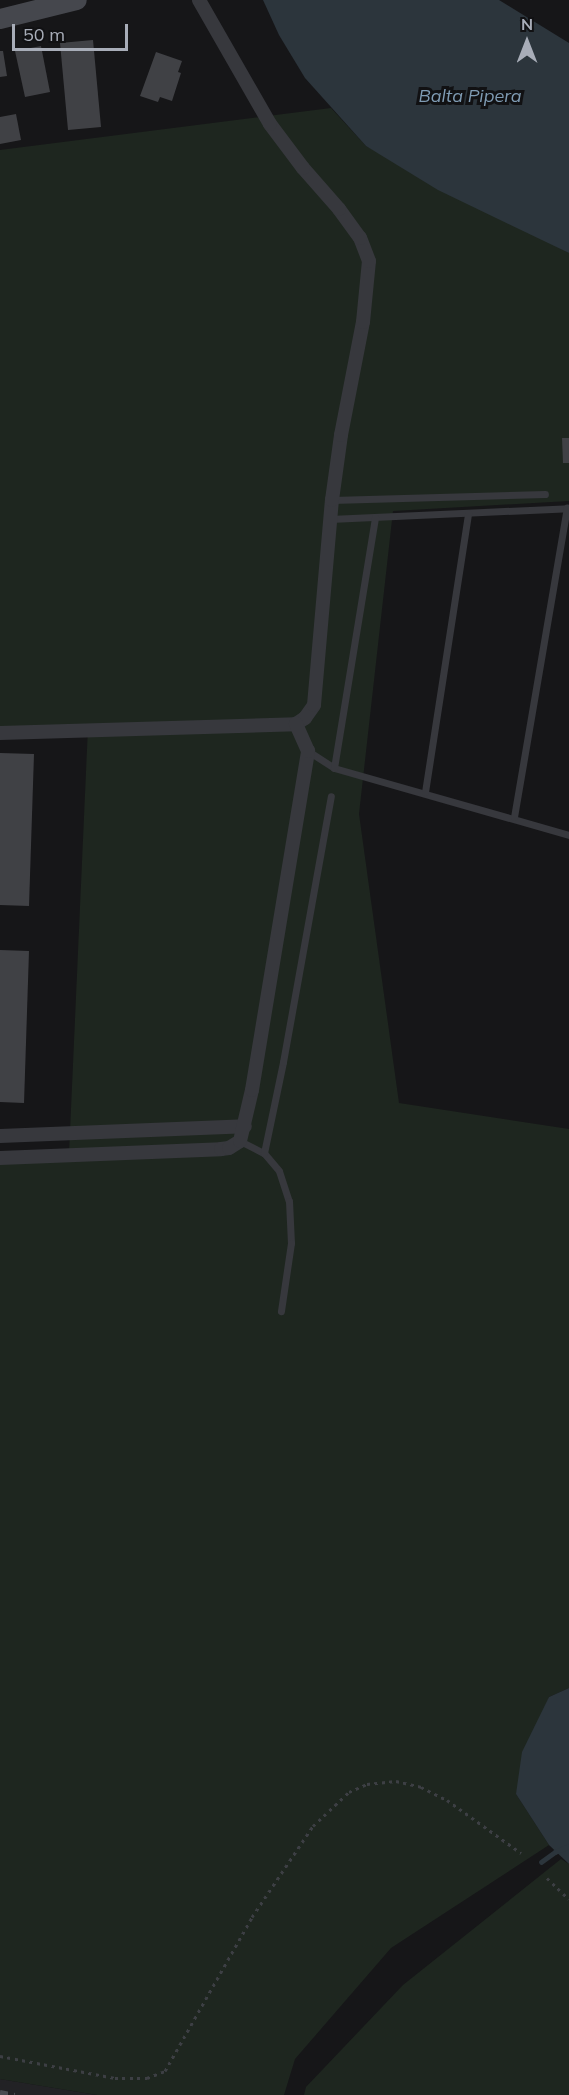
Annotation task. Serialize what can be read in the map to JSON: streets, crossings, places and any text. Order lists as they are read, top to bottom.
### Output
{
  "water": ["Balta Pipera"],
  "scale_bar": "50 m",
  "north": "top"
}
